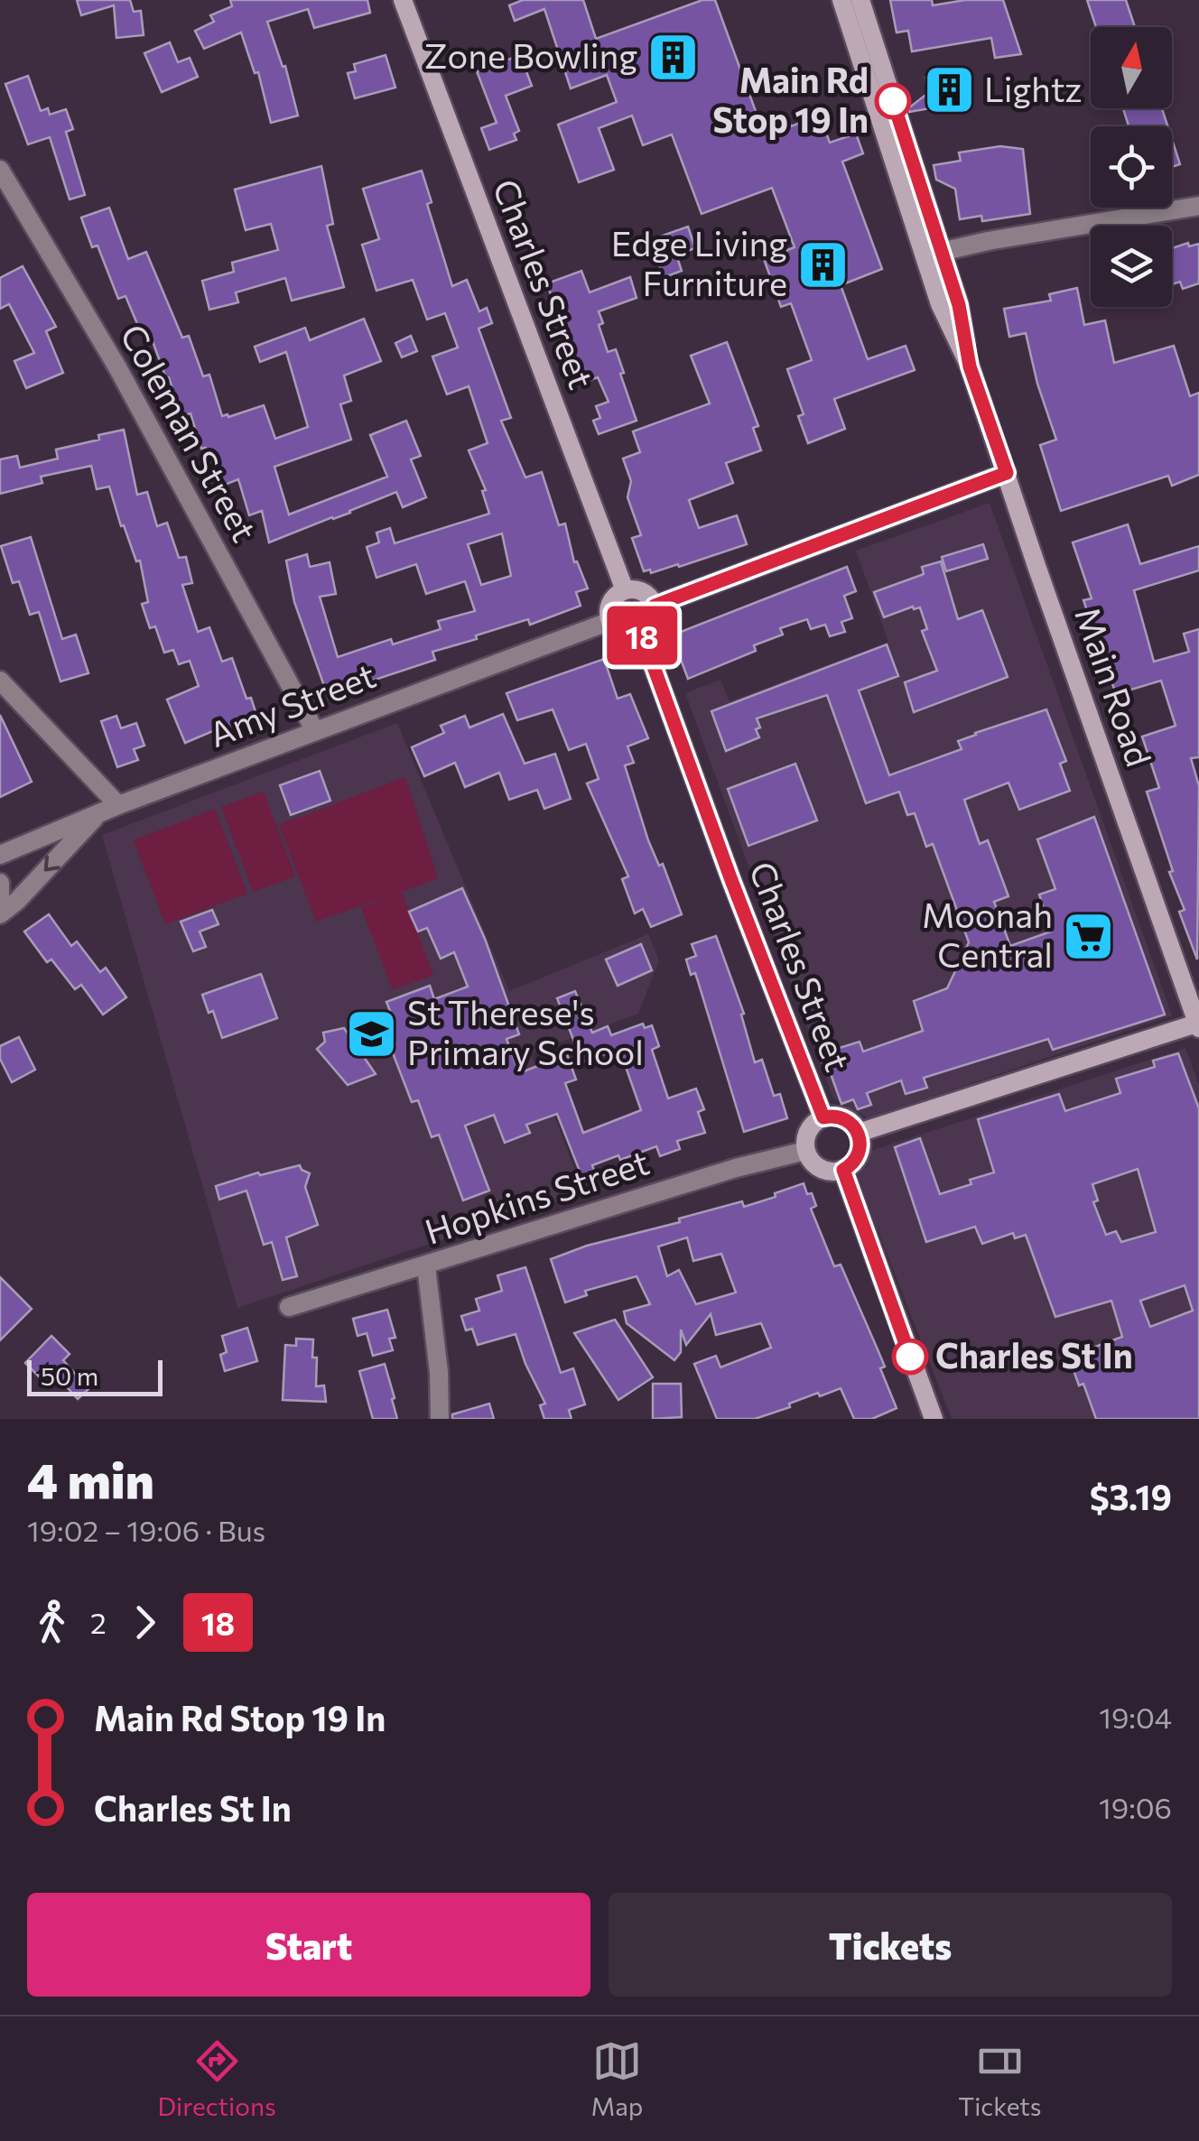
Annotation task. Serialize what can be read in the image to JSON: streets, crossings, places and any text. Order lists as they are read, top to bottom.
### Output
{
  "streets": {
    "street": [
      "Charles Street",
      "Coleman Street",
      "Main Road",
      "Amy Street",
      "Hopkins Street"
    ]
  },
  "crossings": [
    ["Charles Street", "Amy Street"],
    ["Charles Street", "Hopkins Street"],
    ["Coleman Street", "Amy Street"]
  ],
  "places": {
    "building": ["Zone Bowling", "Lightz", "Edge Living Furniture"],
    "other": ["Main Rd Stop 19 In", "Charles St In"],
    "supermarket": ["Moonah Central"],
    "school or university": ["St Therese's Primary School"]
  },
  "lines": ["bus line 18"],
  "scale_bar": "50 m",
  "north": "top",
  "page": {
    "on_map": "18",
    "scale": "50 m",
    "heading": ["4 min", "19:02 – 19:06 · Bus", "$3.19"],
    "legs": ["2", "18"],
    "list": [
      {
        "name": "Main Rd Stop 19 In",
        "value": "19:04"
      },
      {
        "name": "Charles St In",
        "value": "19:06"
      }
    ],
    "buttons": ["Start", "Tickets"],
    "tabs": ["Directions", "Map", "Tickets"]
  }
}
